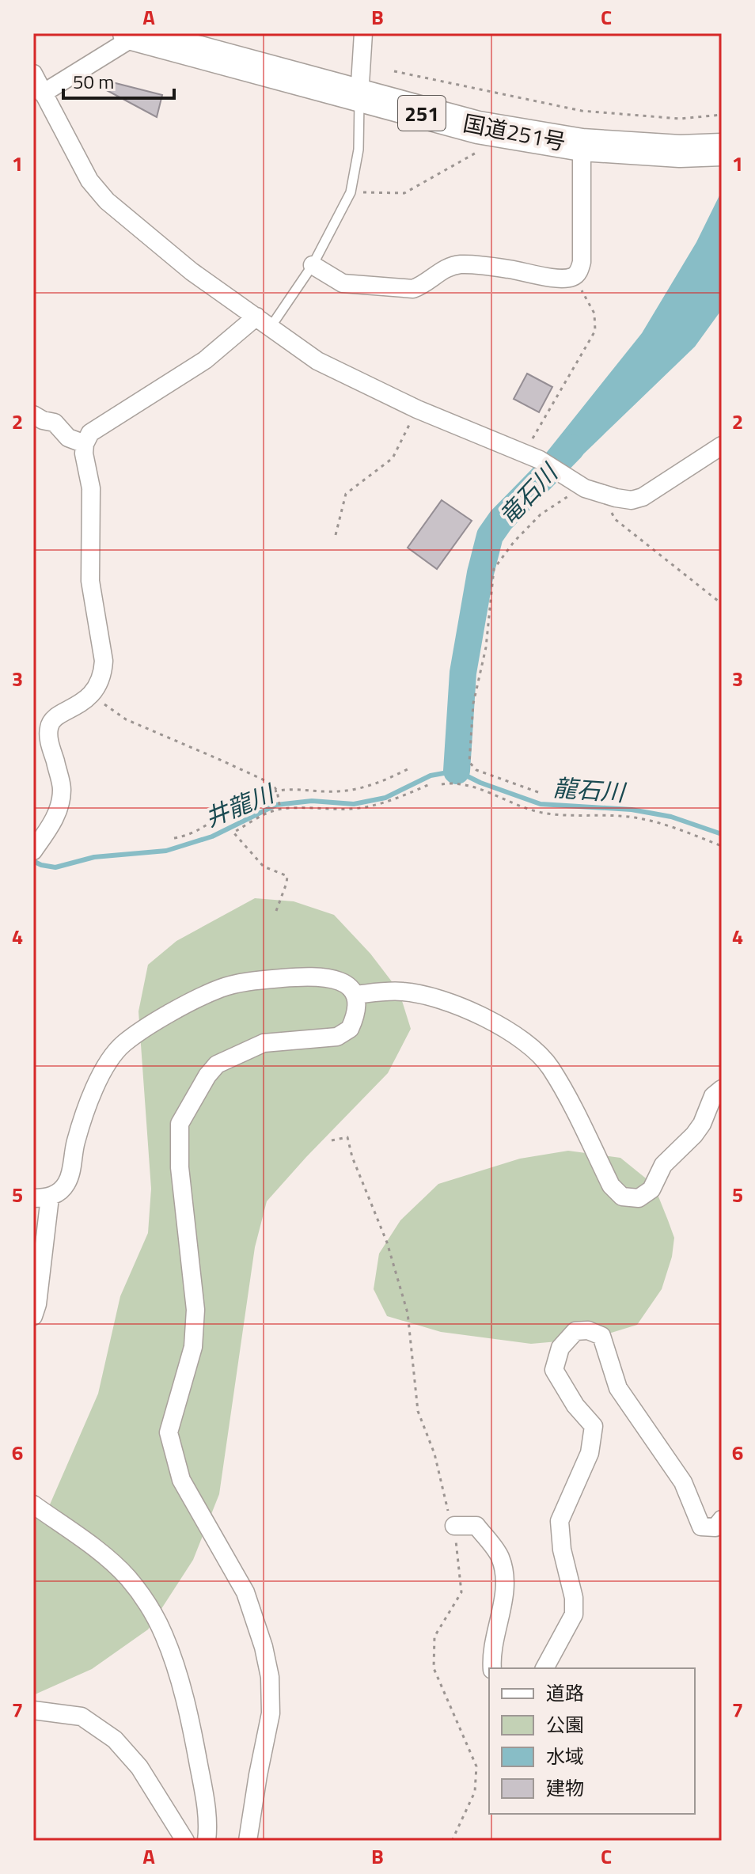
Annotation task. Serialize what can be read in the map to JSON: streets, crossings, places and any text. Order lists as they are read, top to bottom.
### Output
{
  "streets": {
    "highway": ["251", "国道251号"]
  },
  "water": ["竜石川", "龍石川", "井龍川"],
  "legend": [
    "道路",
    "公園",
    "水域",
    "建物"
  ],
  "scale_bar": "50 m",
  "grid": {
    "columns": ["A", "B", "C"],
    "rows": [
      "1",
      "2",
      "3",
      "4",
      "5",
      "6",
      "7"
    ]
  }
}
